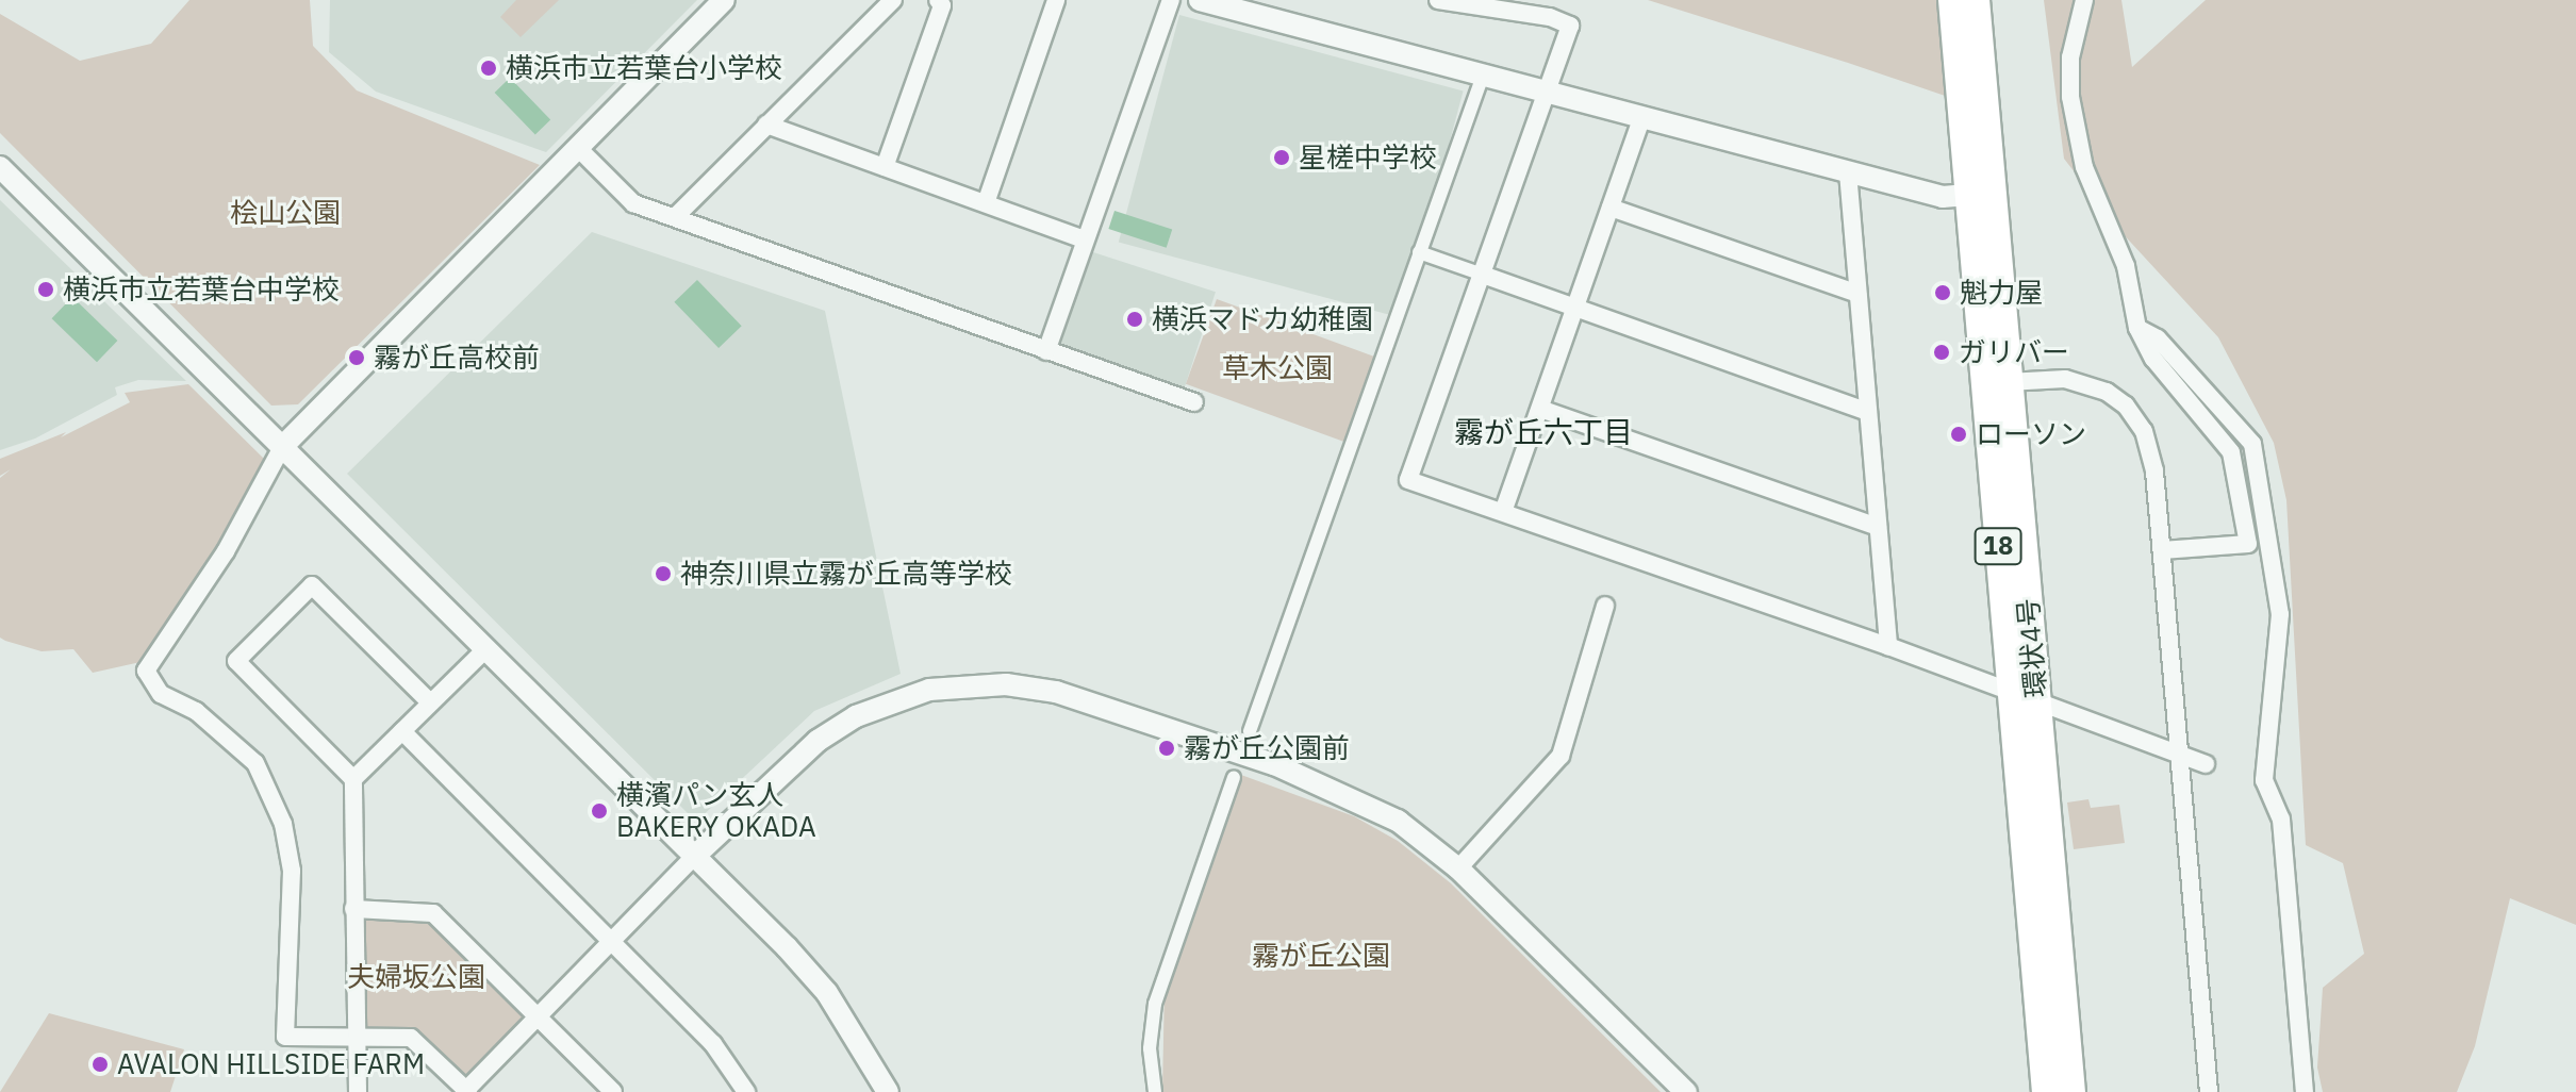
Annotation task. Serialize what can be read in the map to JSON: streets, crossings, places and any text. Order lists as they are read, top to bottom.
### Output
{
  "streets": {
    "main road": ["18", "環状4号"]
  },
  "districts": ["霧が丘六丁目"],
  "parks": [
    "桧山公園",
    "草木公園",
    "霧が丘公園",
    "夫婦坂公園"
  ],
  "places": [
    "横浜市立若葉台小学校",
    "星槎中学校",
    "横浜市立若葉台中学校",
    "魁力屋",
    "横浜マドカ幼稚園",
    "ガリバー",
    "霧が丘高校前",
    "ローソン",
    "神奈川県立霧が丘高等学校",
    "霧が丘公園前",
    "横濱パン玄人 BAKERY OKADA",
    "AVALON HILLSIDE FARM"
  ]
}
